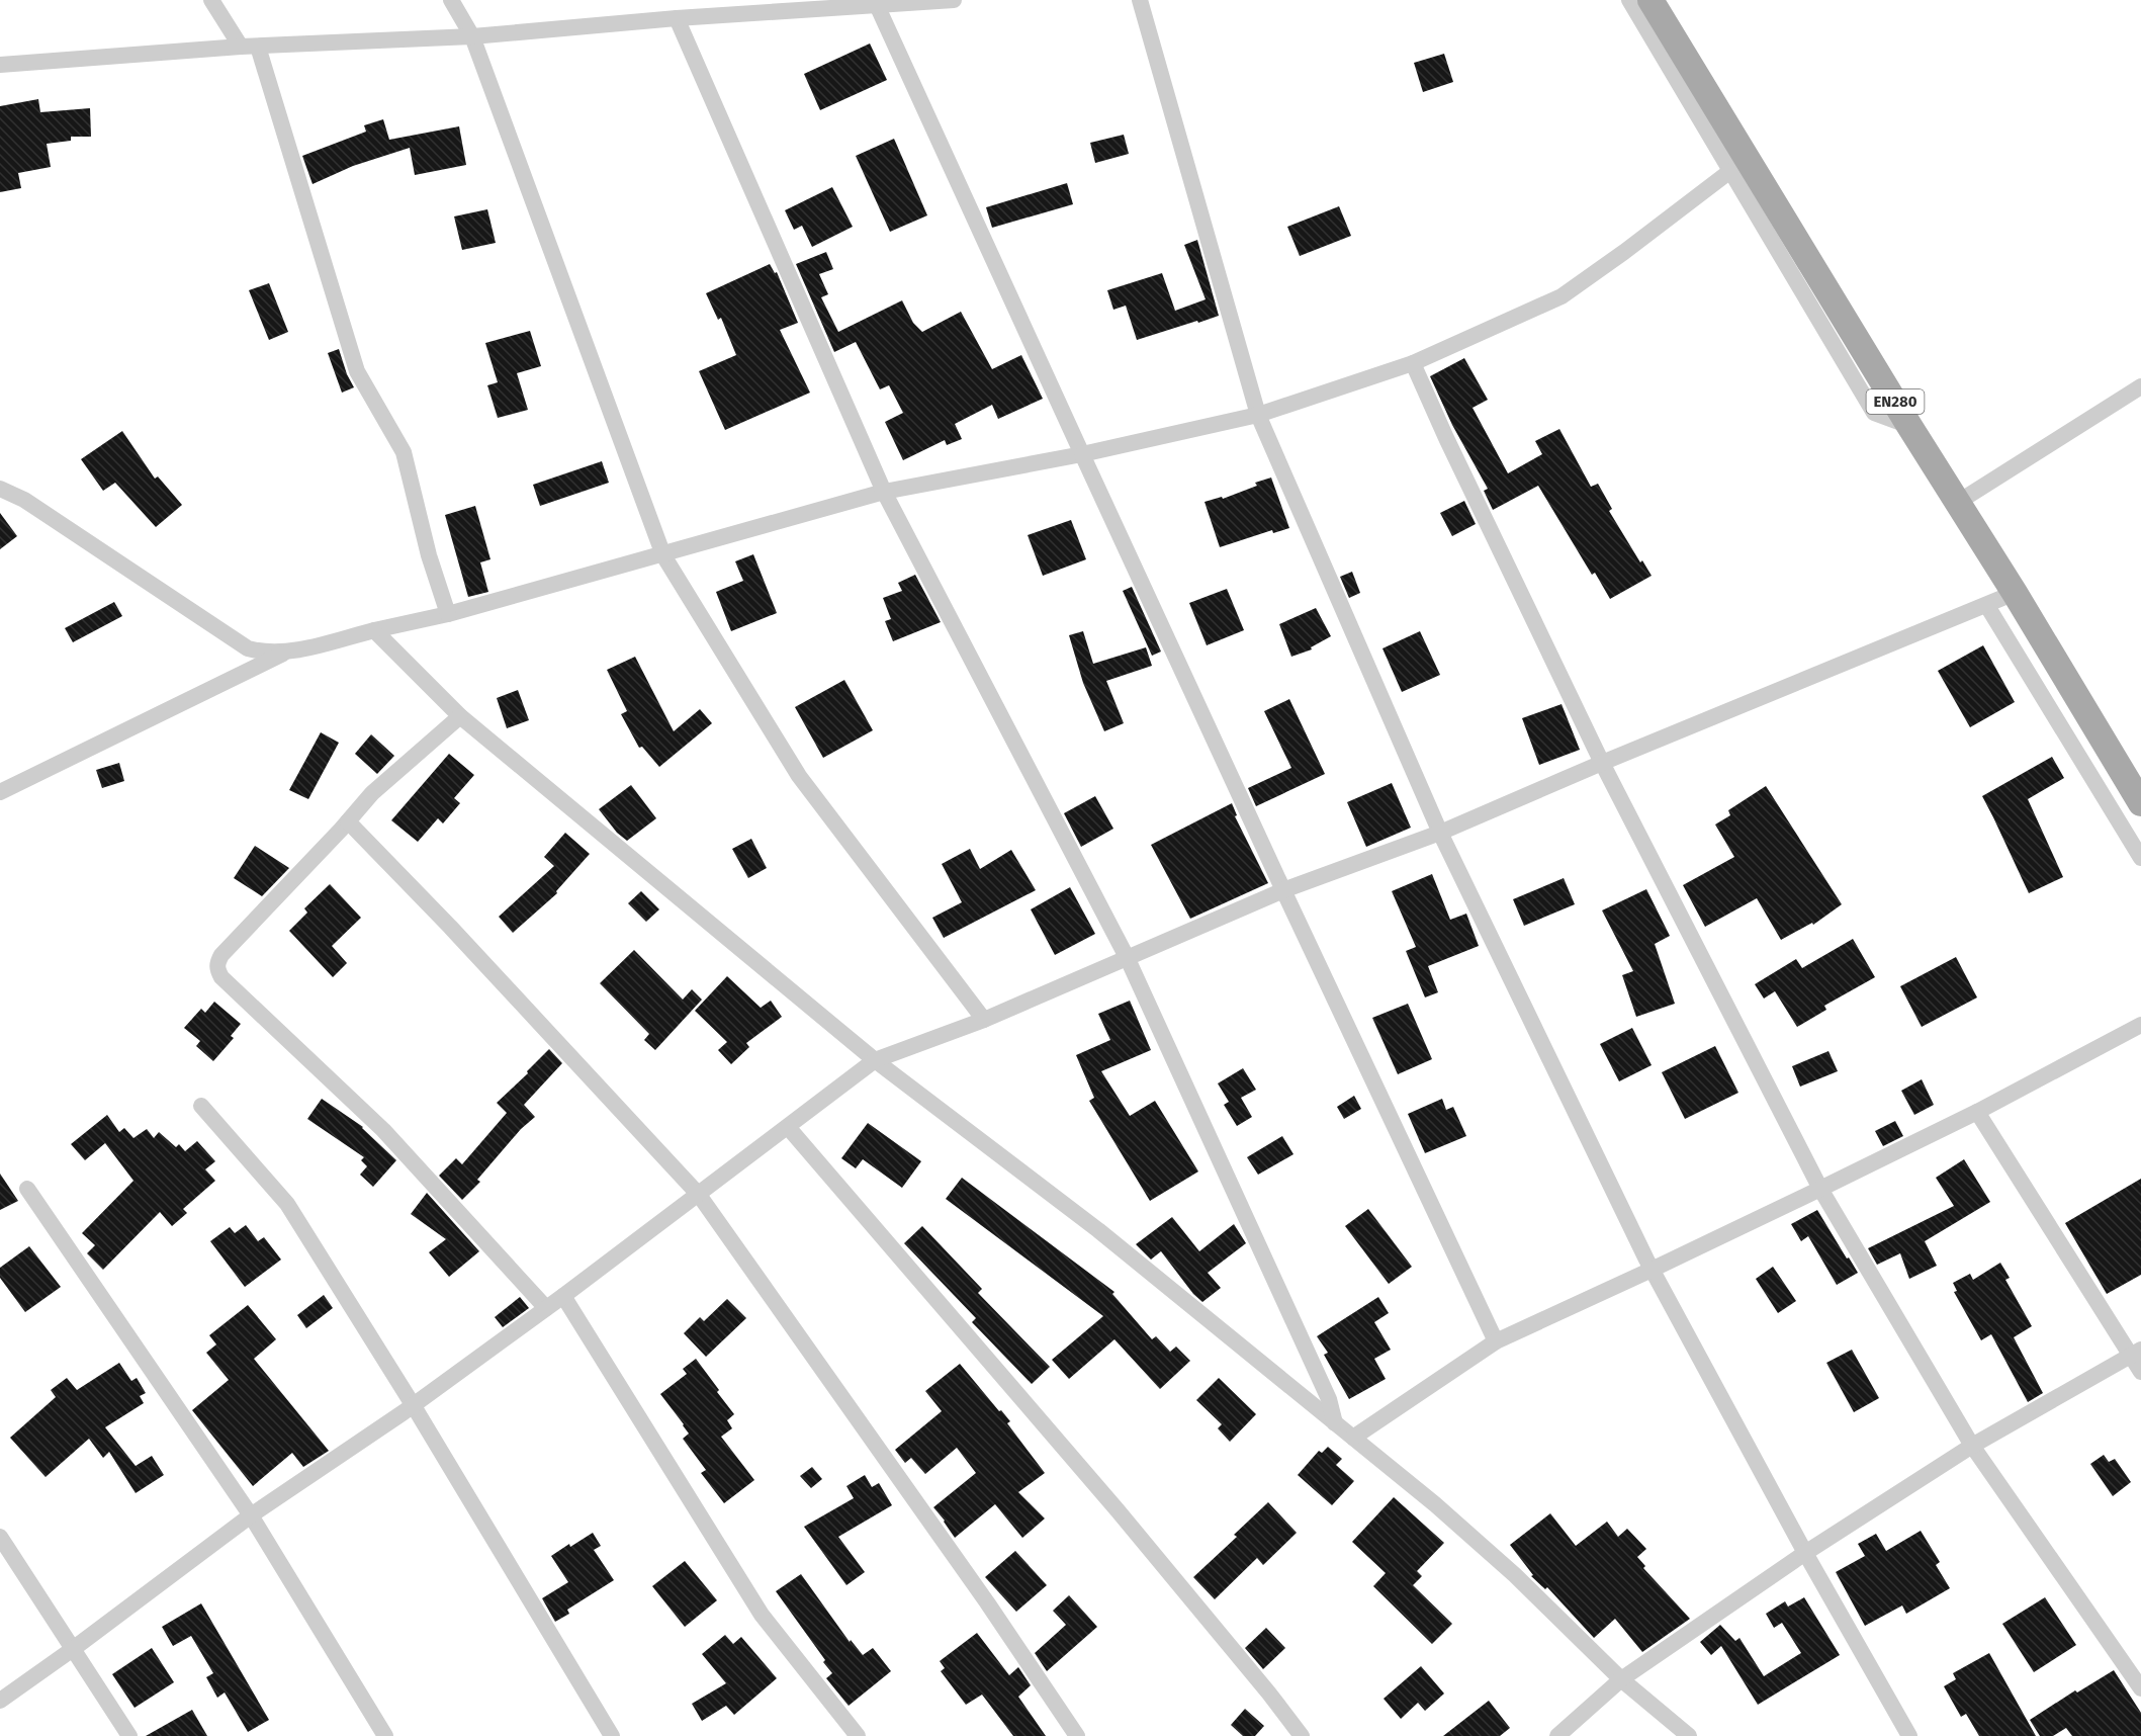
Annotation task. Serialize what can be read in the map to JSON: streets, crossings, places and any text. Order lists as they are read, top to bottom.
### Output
{
  "streets": {
    "main road": ["EN280"]
  }
}
